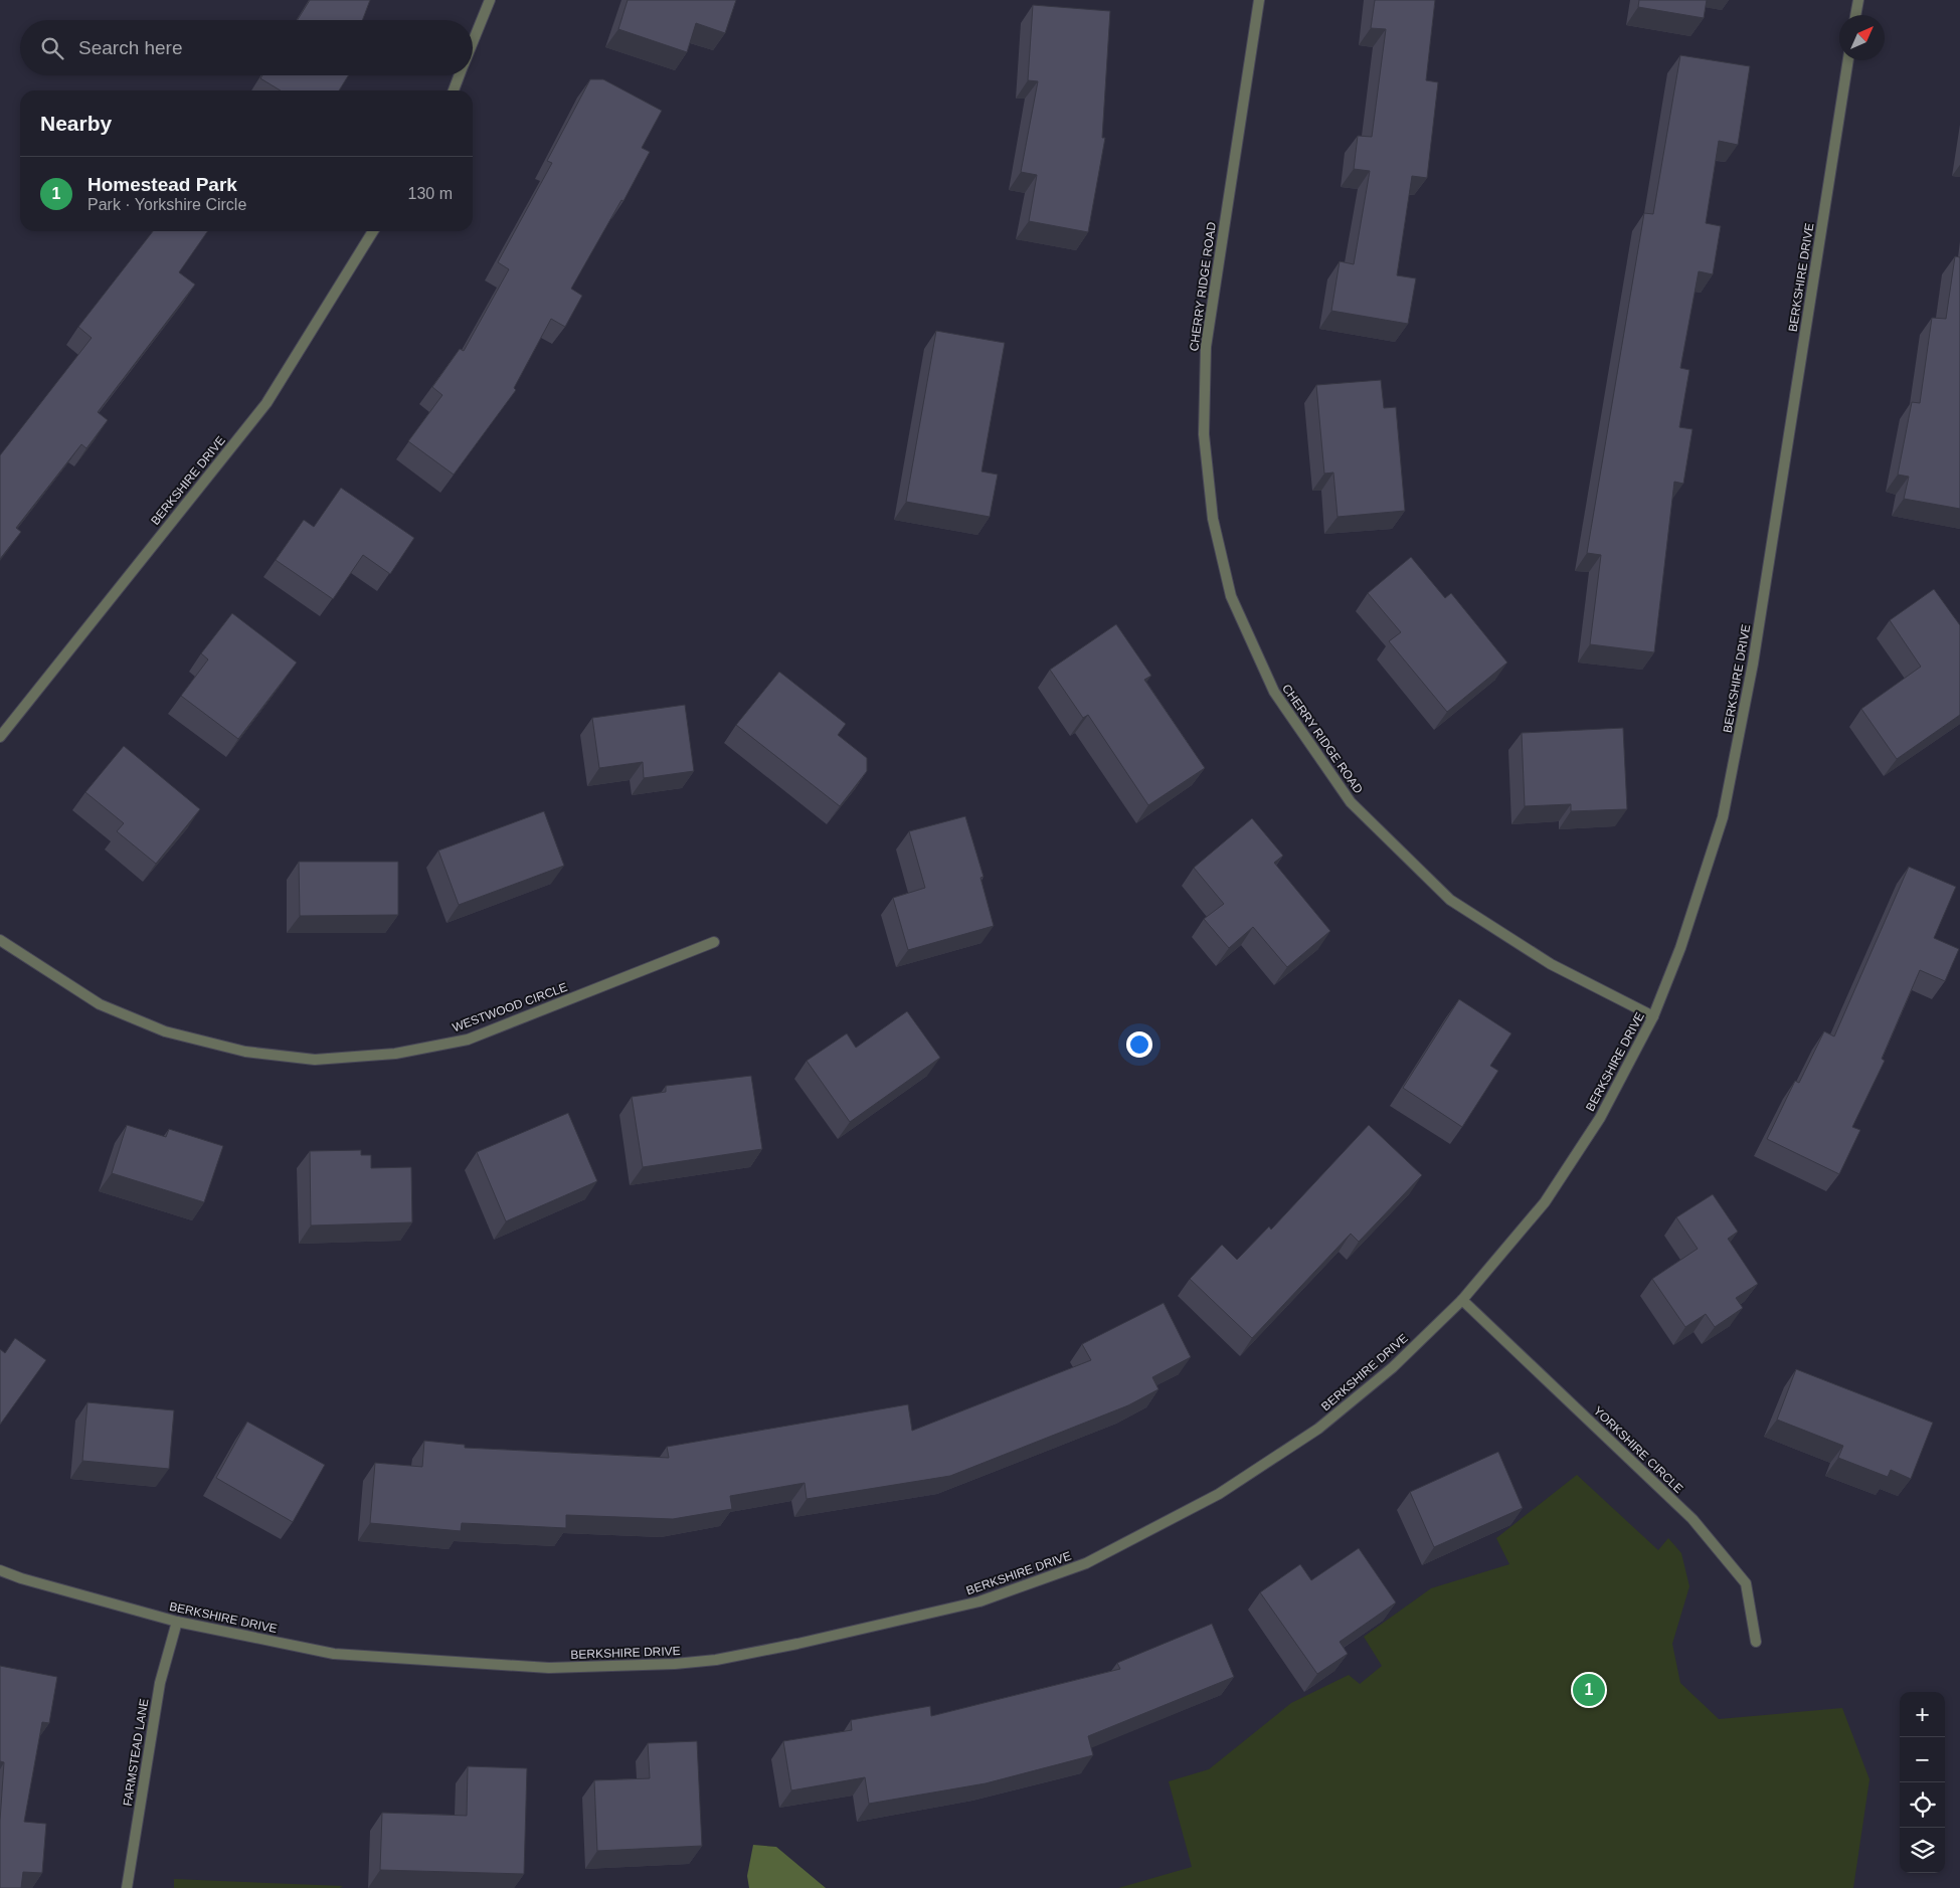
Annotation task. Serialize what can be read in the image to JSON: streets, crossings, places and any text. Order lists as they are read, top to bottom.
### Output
{
  "streets": {
    "street": [
      "BERKSHIRE DRIVE",
      "CHERRY RIDGE ROAD",
      "WESTWOOD CIRCLE",
      "YORKSHIRE CIRCLE",
      "FARMSTEAD LANE"
    ]
  },
  "crossings": [
    ["BERKSHIRE DRIVE", "CHERRY RIDGE ROAD"],
    ["BERKSHIRE DRIVE", "YORKSHIRE CIRCLE"],
    ["BERKSHIRE DRIVE", "FARMSTEAD LANE"]
  ],
  "north": "top right",
  "page": {
    "search": "Search here",
    "heading": "Nearby",
    "list": [
      {
        "mark": "1",
        "name": "Homestead Park",
        "note": "Park · Yorkshire Circle",
        "value": "130 m"
      }
    ],
    "pins": "1",
    "map_buttons": ["+", "−"]
  }
}
